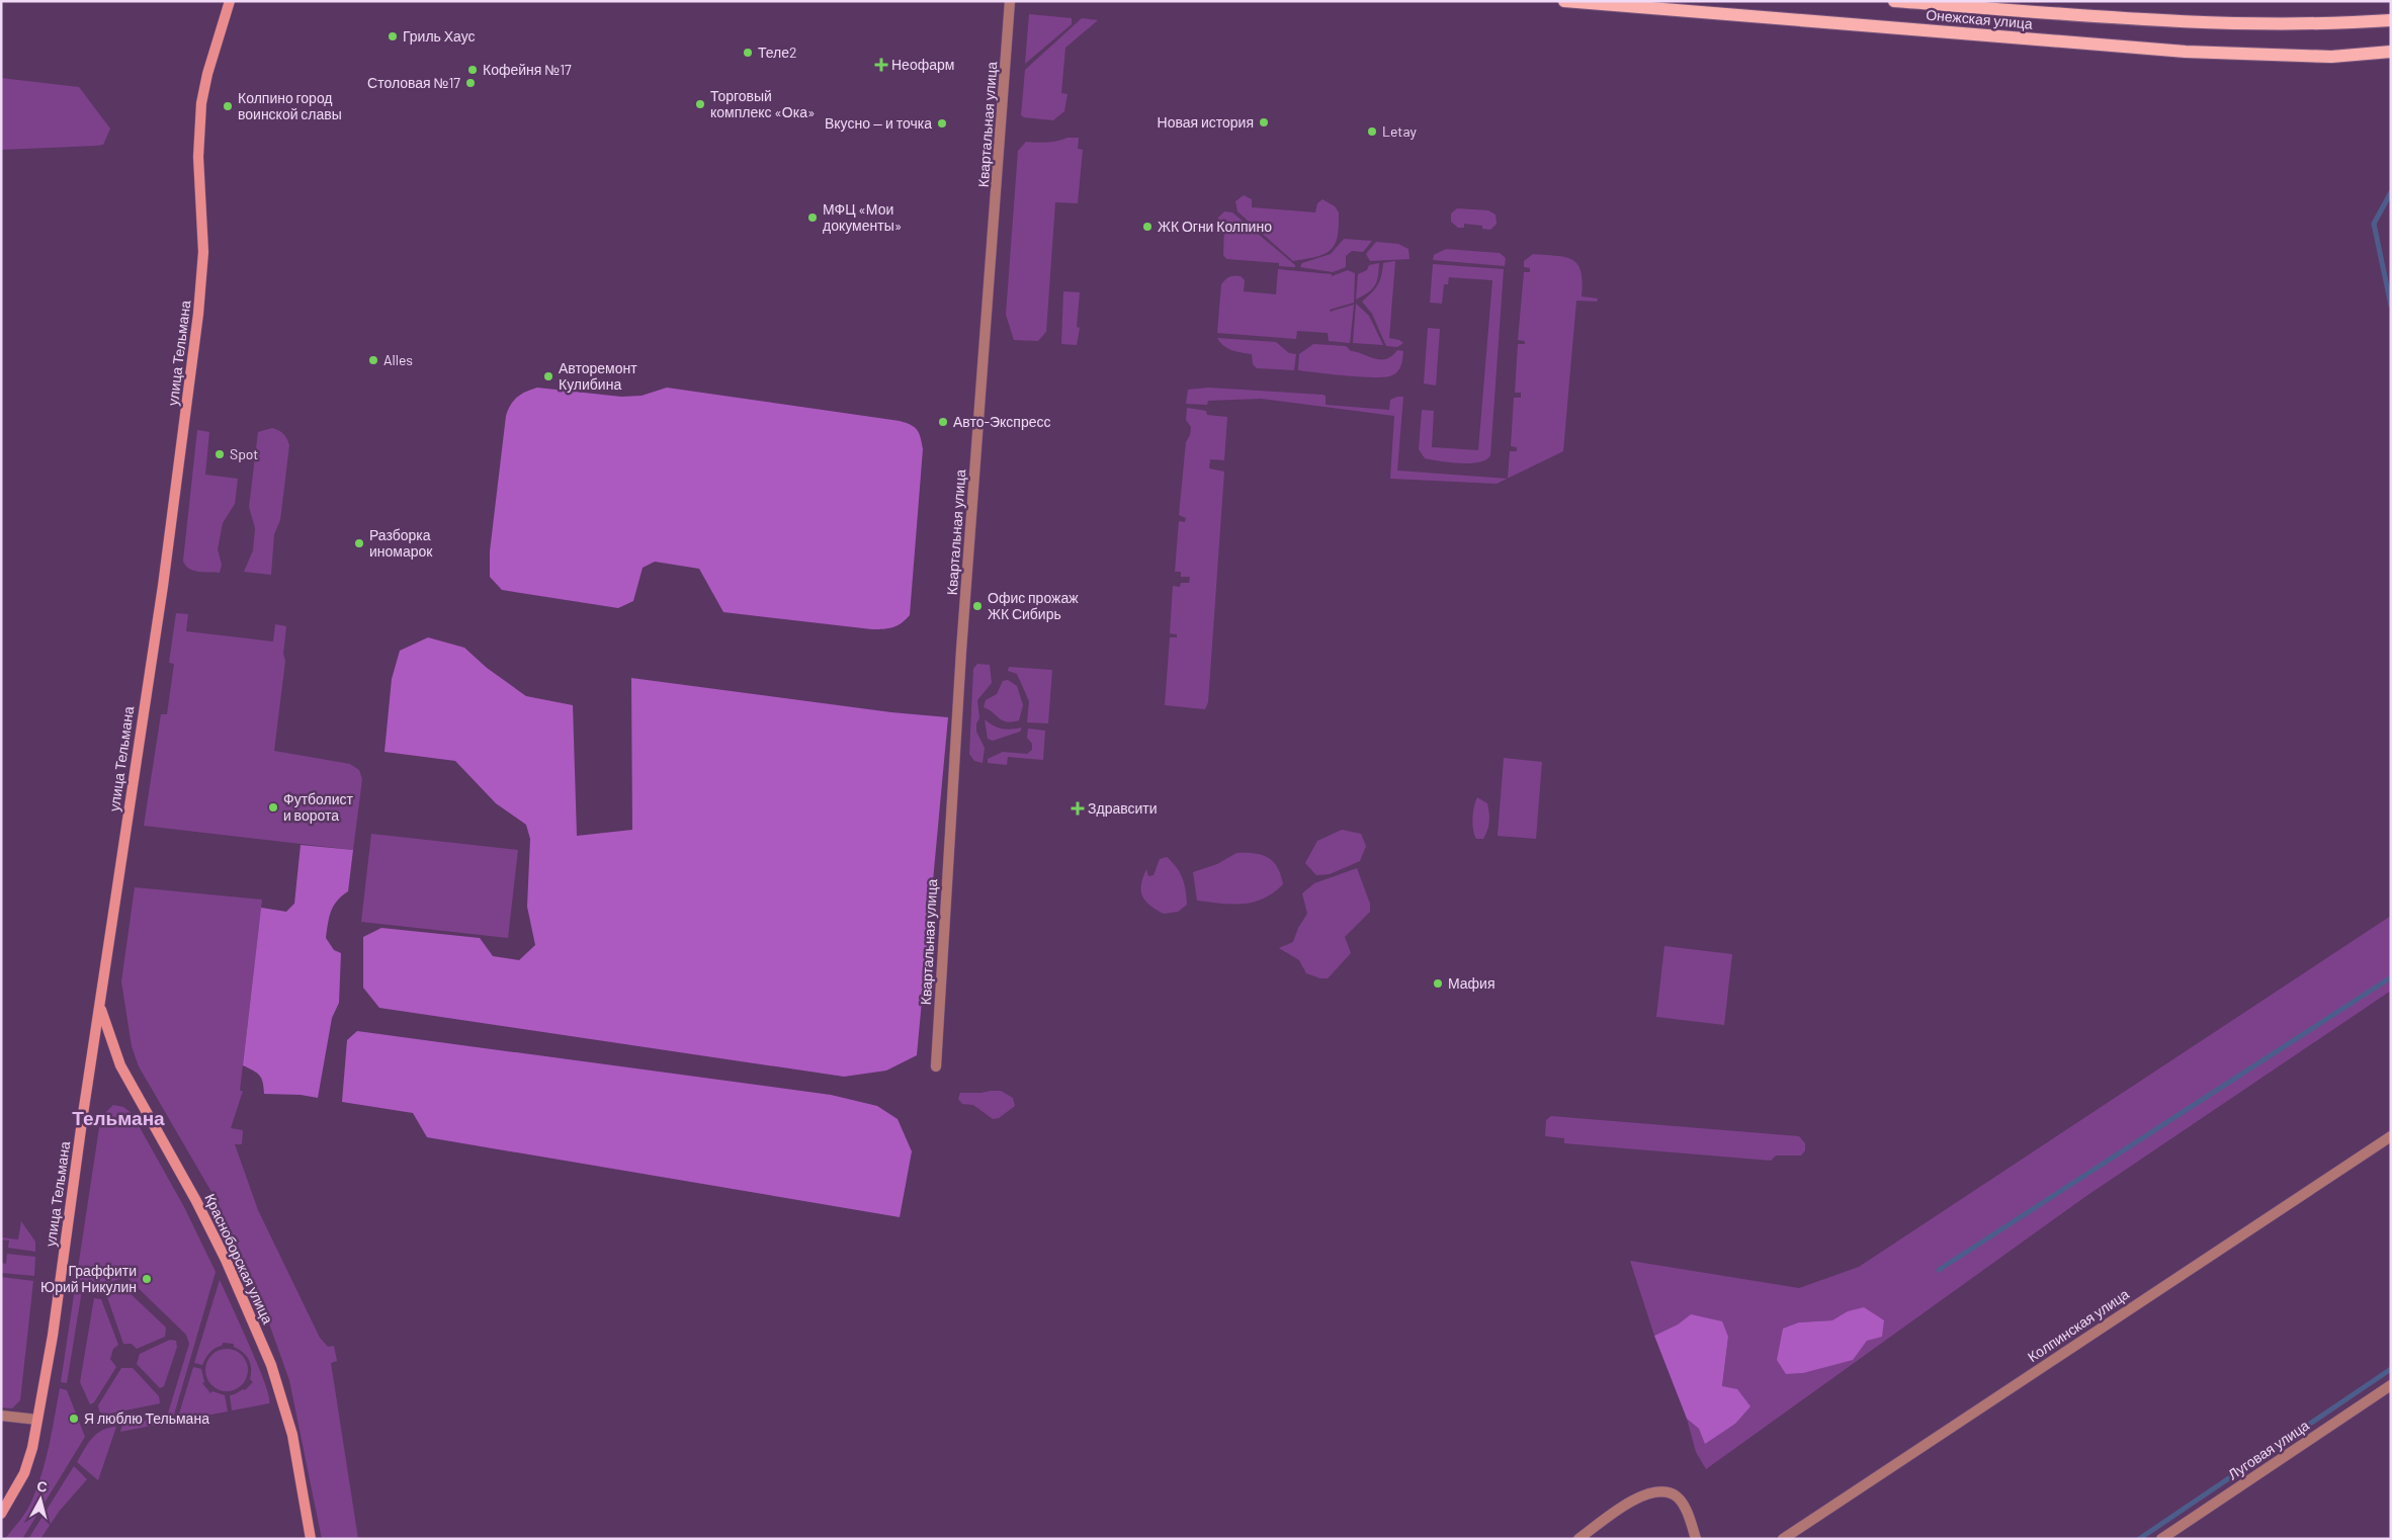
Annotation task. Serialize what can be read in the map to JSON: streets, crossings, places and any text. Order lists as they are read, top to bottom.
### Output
{
  "streets": {
    "main road": ["Онежская улица", "улица Тельмана", "Красноборская улица"],
    "street": ["Квартальная улица", "Колпинская улица", "Луговая улица"]
  },
  "crossings": [
    ["улица Тельмана", "Красноборская улица"]
  ],
  "districts": ["Тельмана"],
  "places": {
    "other": [
      "Гриль Хаус",
      "Теле2",
      "Кофейня №17",
      "Столовая №17",
      "Торговый комплекс «Ока»",
      "Колпино город воинской славы",
      "Новая история",
      "Вкусно — и точка",
      "Letay",
      "МФЦ «Мои документы»",
      "ЖК Огни Колпино",
      "Alles",
      "Авторемонт Кулибина",
      "Авто-Экспресс",
      "Spot",
      "Разборка иномарок",
      "Офис прожаж ЖК Сибирь",
      "Футболист и ворота",
      "Мафия",
      "Граффити Юрий Никулин",
      "Я люблю Тельмана"
    ],
    "health": ["Неофарм", "Здравсити"]
  },
  "north": "top"
}
